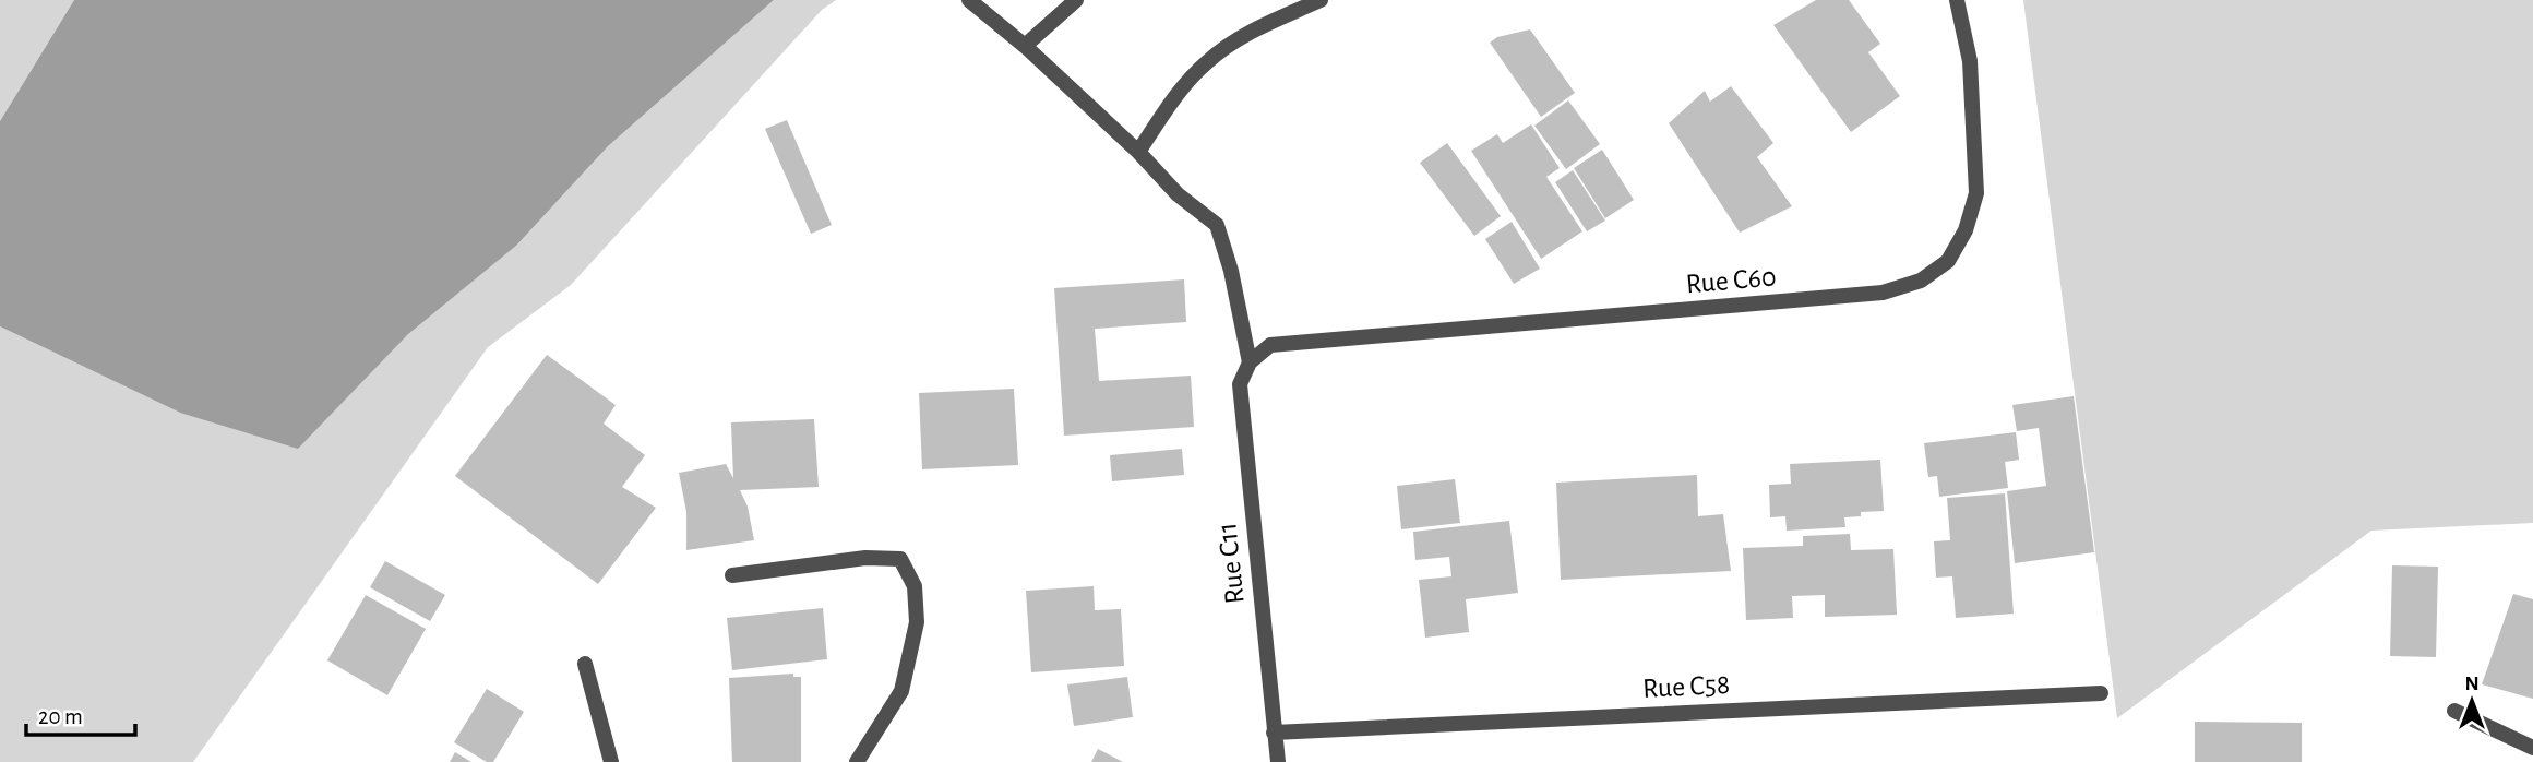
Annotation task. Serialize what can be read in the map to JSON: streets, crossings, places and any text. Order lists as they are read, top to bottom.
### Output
{
  "streets": {
    "street": ["Rue C60", "Rue C11", "Rue C58"]
  },
  "crossings": [
    ["Rue C60", "Rue C11"],
    ["Rue C11", "Rue C58"]
  ],
  "scale_bar": "20 m",
  "north": "top"
}
